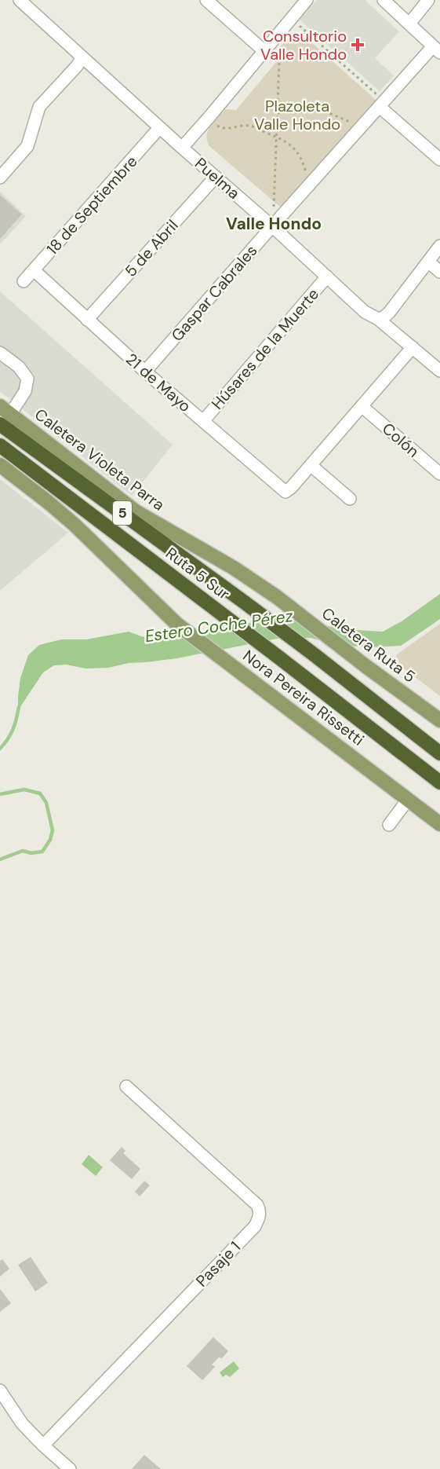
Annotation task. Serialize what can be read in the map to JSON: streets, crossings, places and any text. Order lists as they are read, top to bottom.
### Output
{
  "streets": {
    "highway": ["5", "Ruta 5 Sur"],
    "main road": ["Caletera Violeta Parra", "Caletera Ruta 5", "Nora Pereira Rissetti"],
    "street": [
      "Puelma",
      "18 de Septiembre",
      "5 de Abril",
      "Gaspar Cabrales",
      "Húsares de la Muerte",
      "21 de Mayo",
      "Colón",
      "Pasaje 1"
    ]
  },
  "crossings": [
    ["Puelma", "18 de Septiembre"],
    ["Puelma", "5 de Abril"],
    ["Puelma", "Gaspar Cabrales"],
    ["Puelma", "Húsares de la Muerte"],
    ["18 de Septiembre", "21 de Mayo"],
    ["5 de Abril", "21 de Mayo"],
    ["Gaspar Cabrales", "21 de Mayo"],
    ["Húsares de la Muerte", "21 de Mayo"],
    ["Caletera Violeta Parra", "Ruta 5 Sur"],
    ["Caletera Violeta Parra", "Caletera Ruta 5"]
  ],
  "districts": ["Valle Hondo"],
  "water": ["Estero Coche Pérez"],
  "parks": ["Plazoleta Valle Hondo"],
  "places": {
    "health": ["Consultorio Valle Hondo"]
  }
}
